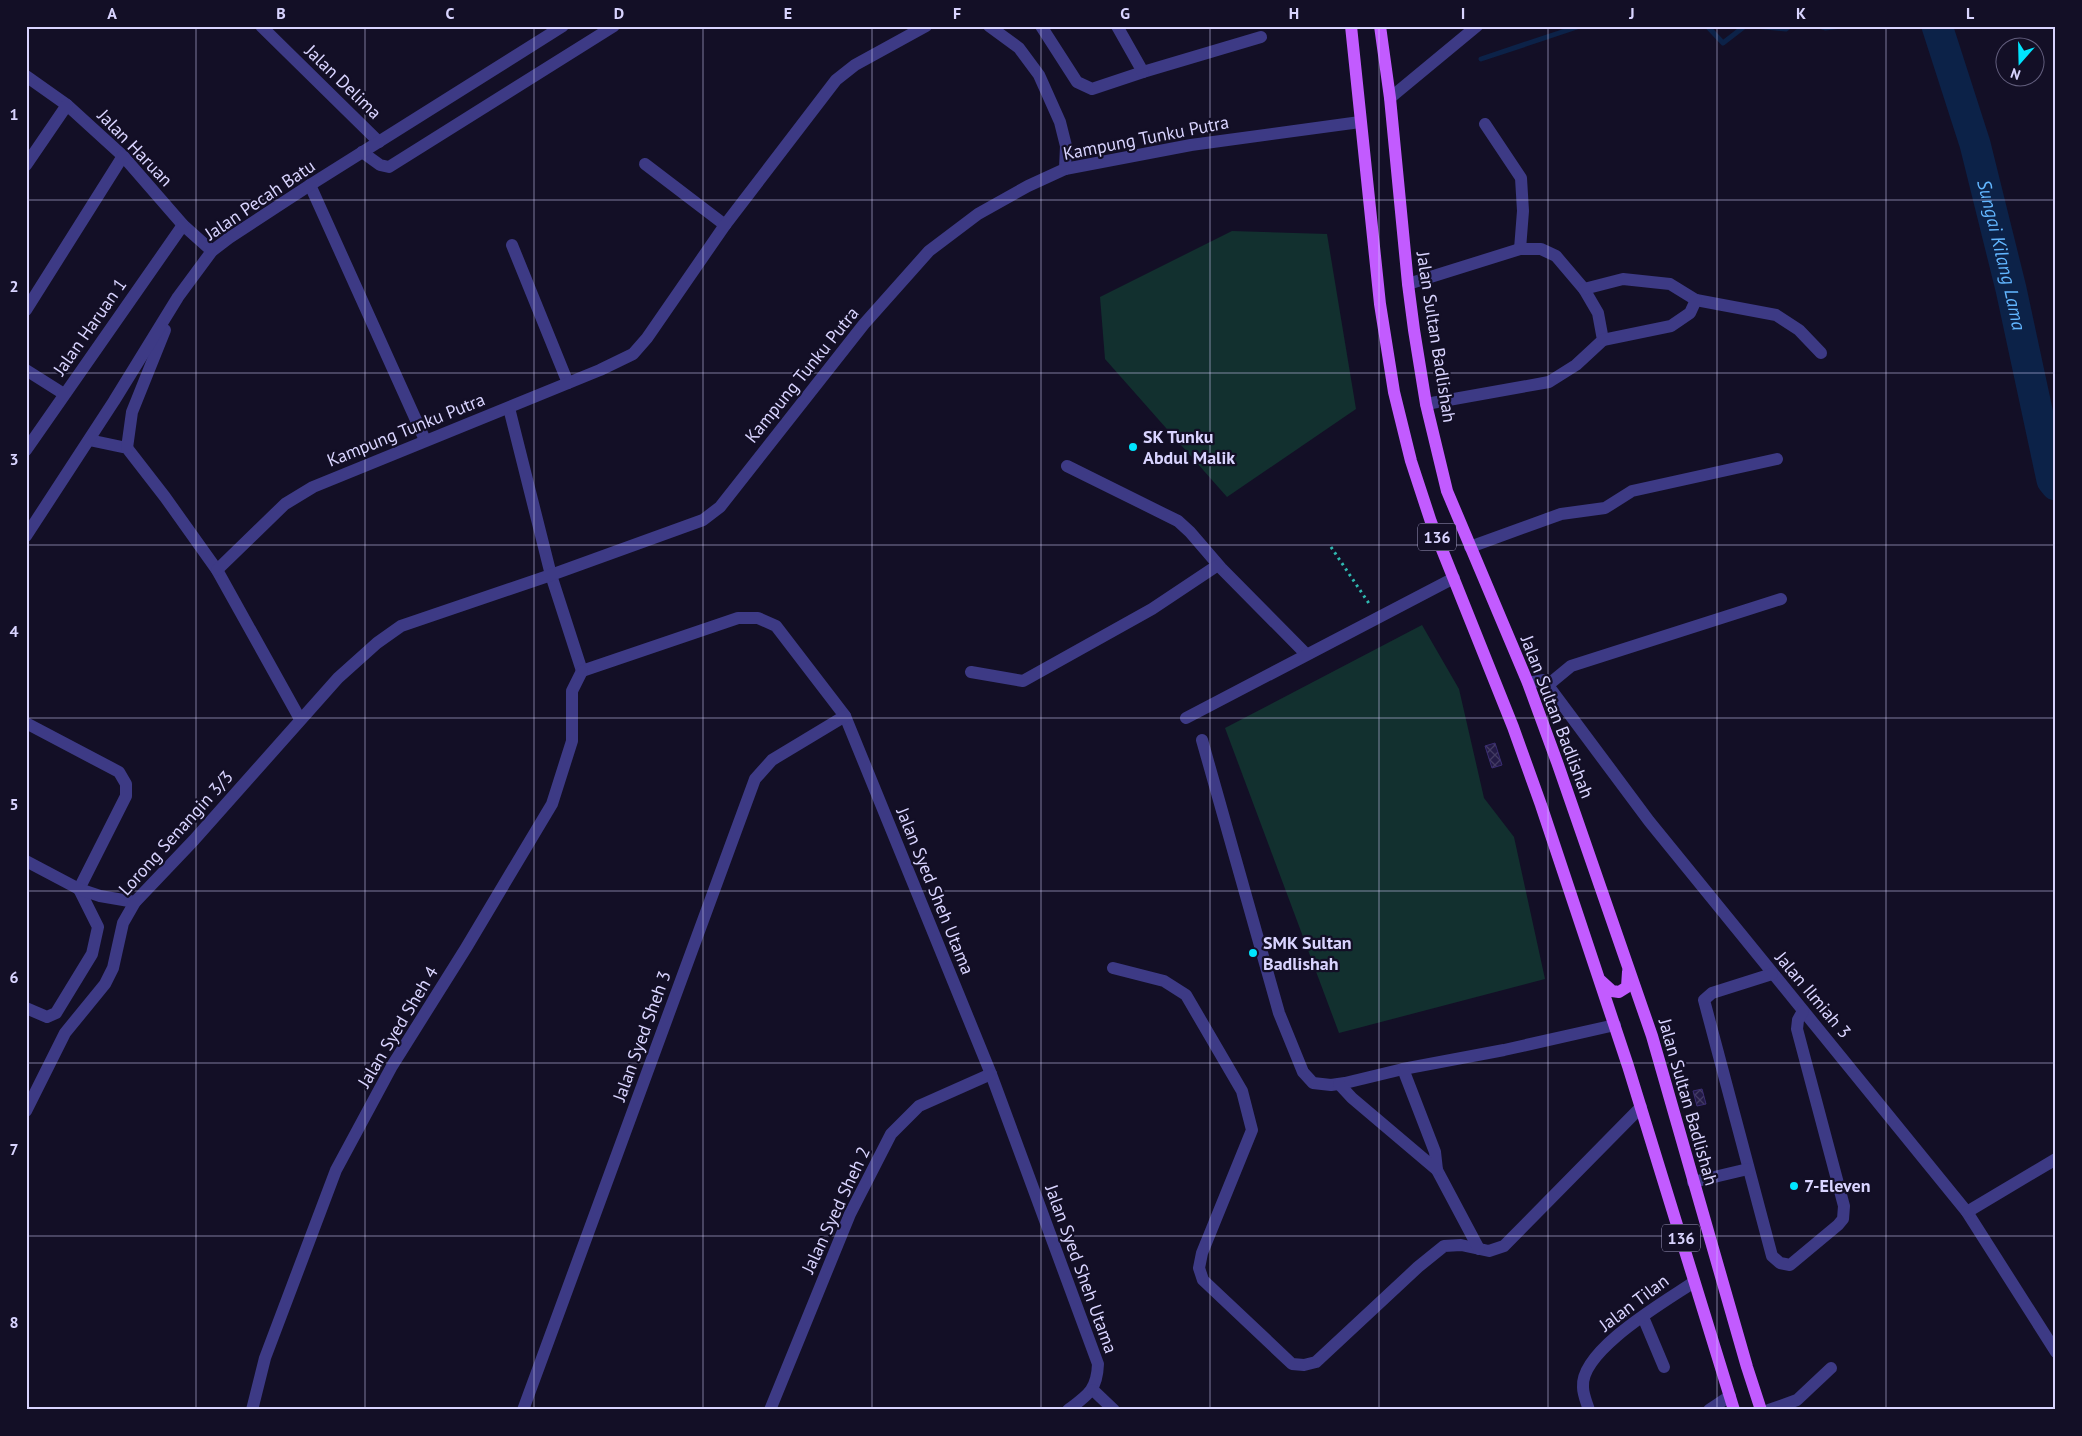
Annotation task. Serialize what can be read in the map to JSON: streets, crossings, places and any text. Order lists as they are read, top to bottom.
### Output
{
  "streets": {
    "main road": ["Jalan Sultan Badlishah", "136"],
    "street": [
      "Jalan Delima",
      "Kampung Tunku Putra",
      "Jalan Haruan",
      "Jalan Pecah Batu",
      "Jalan Haruan 1",
      "Lorong Senangin 3/3",
      "Jalan Syed Sheh Utama",
      "Jalan Ilmiah 3",
      "Jalan Syed Sheh 4",
      "Jalan Syed Sheh 3",
      "Jalan Syed Sheh 2",
      "Jalan Tilan"
    ]
  },
  "crossings": [
    ["Jalan Delima", "Jalan Pecah Batu"],
    ["Kampung Tunku Putra", "136"],
    ["Kampung Tunku Putra", "Lorong Senangin 3/3"],
    ["Jalan Haruan", "Jalan Pecah Batu"],
    ["Jalan Haruan", "Jalan Haruan 1"],
    ["136", "Jalan Tilan"],
    ["Jalan Syed Sheh Utama", "Jalan Syed Sheh 4"],
    ["Jalan Syed Sheh Utama", "Jalan Syed Sheh 3"],
    ["Jalan Syed Sheh Utama", "Jalan Syed Sheh 2"]
  ],
  "water": ["Sungai Kilang Lama"],
  "places": ["SK Tunku Abdul Malik", "SMK Sultan Badlishah", "7-Eleven"],
  "north": "bottom",
  "grid": {
    "columns": [
      "A",
      "B",
      "C",
      "D",
      "E",
      "F",
      "G",
      "H",
      "I",
      "J",
      "K",
      "L"
    ],
    "rows": [
      "1",
      "2",
      "3",
      "4",
      "5",
      "6",
      "7",
      "8"
    ]
  }
}
